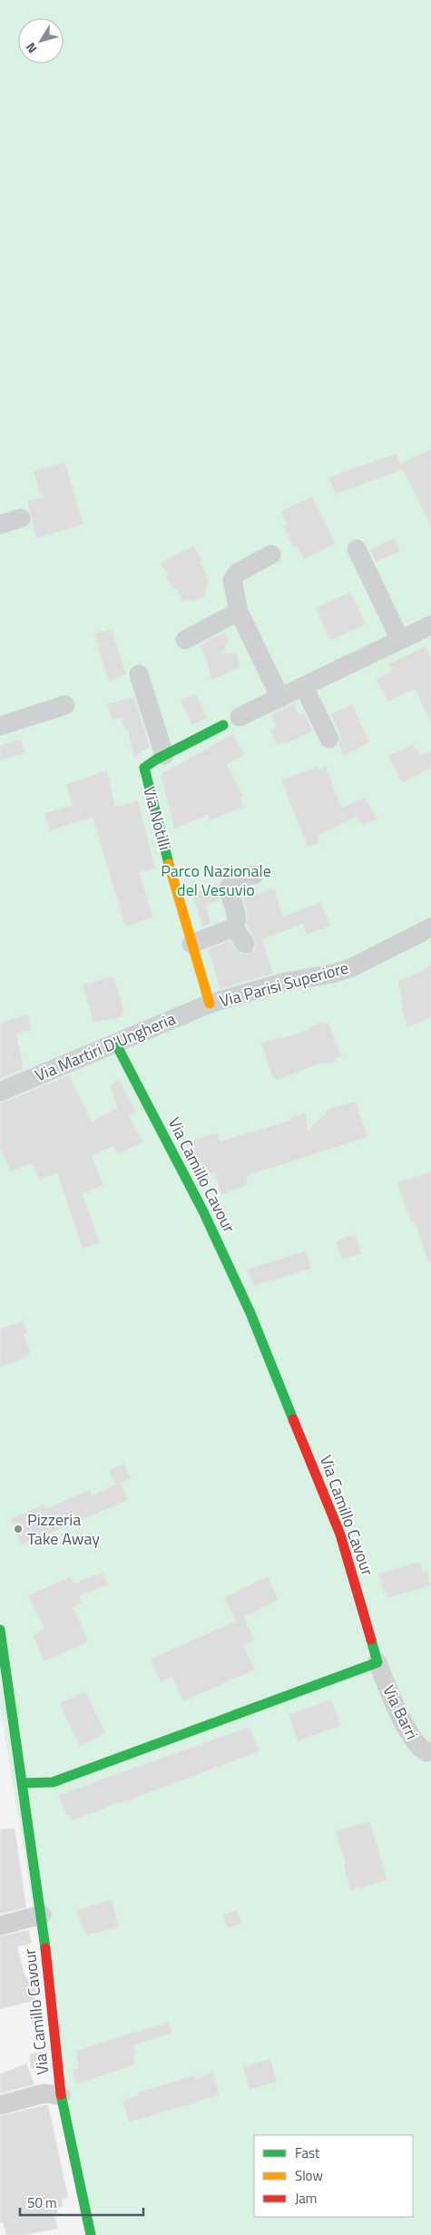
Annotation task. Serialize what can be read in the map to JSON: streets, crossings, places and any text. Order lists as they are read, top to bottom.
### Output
{
  "streets": {
    "street": [
      "Via Notilli",
      "Via Parisi Superiore",
      "Via Martiri D'Ungheria",
      "Via Camillo Cavour",
      "Via Barri"
    ]
  },
  "crossings": [
    ["Via Notilli", "Via Parisi Superiore"],
    ["Via Notilli", "Via Martiri D'Ungheria"],
    ["Via Parisi Superiore", "Via Martiri D'Ungheria"],
    ["Via Martiri D'Ungheria", "Via Camillo Cavour"],
    ["Via Camillo Cavour", "Via Barri"]
  ],
  "parks": ["Parco Nazionale del Vesuvio"],
  "places": ["Pizzeria Take Away"],
  "legend": ["Fast", "Slow", "Jam"],
  "scale_bar": "50 m",
  "north": "bottom left"
}
